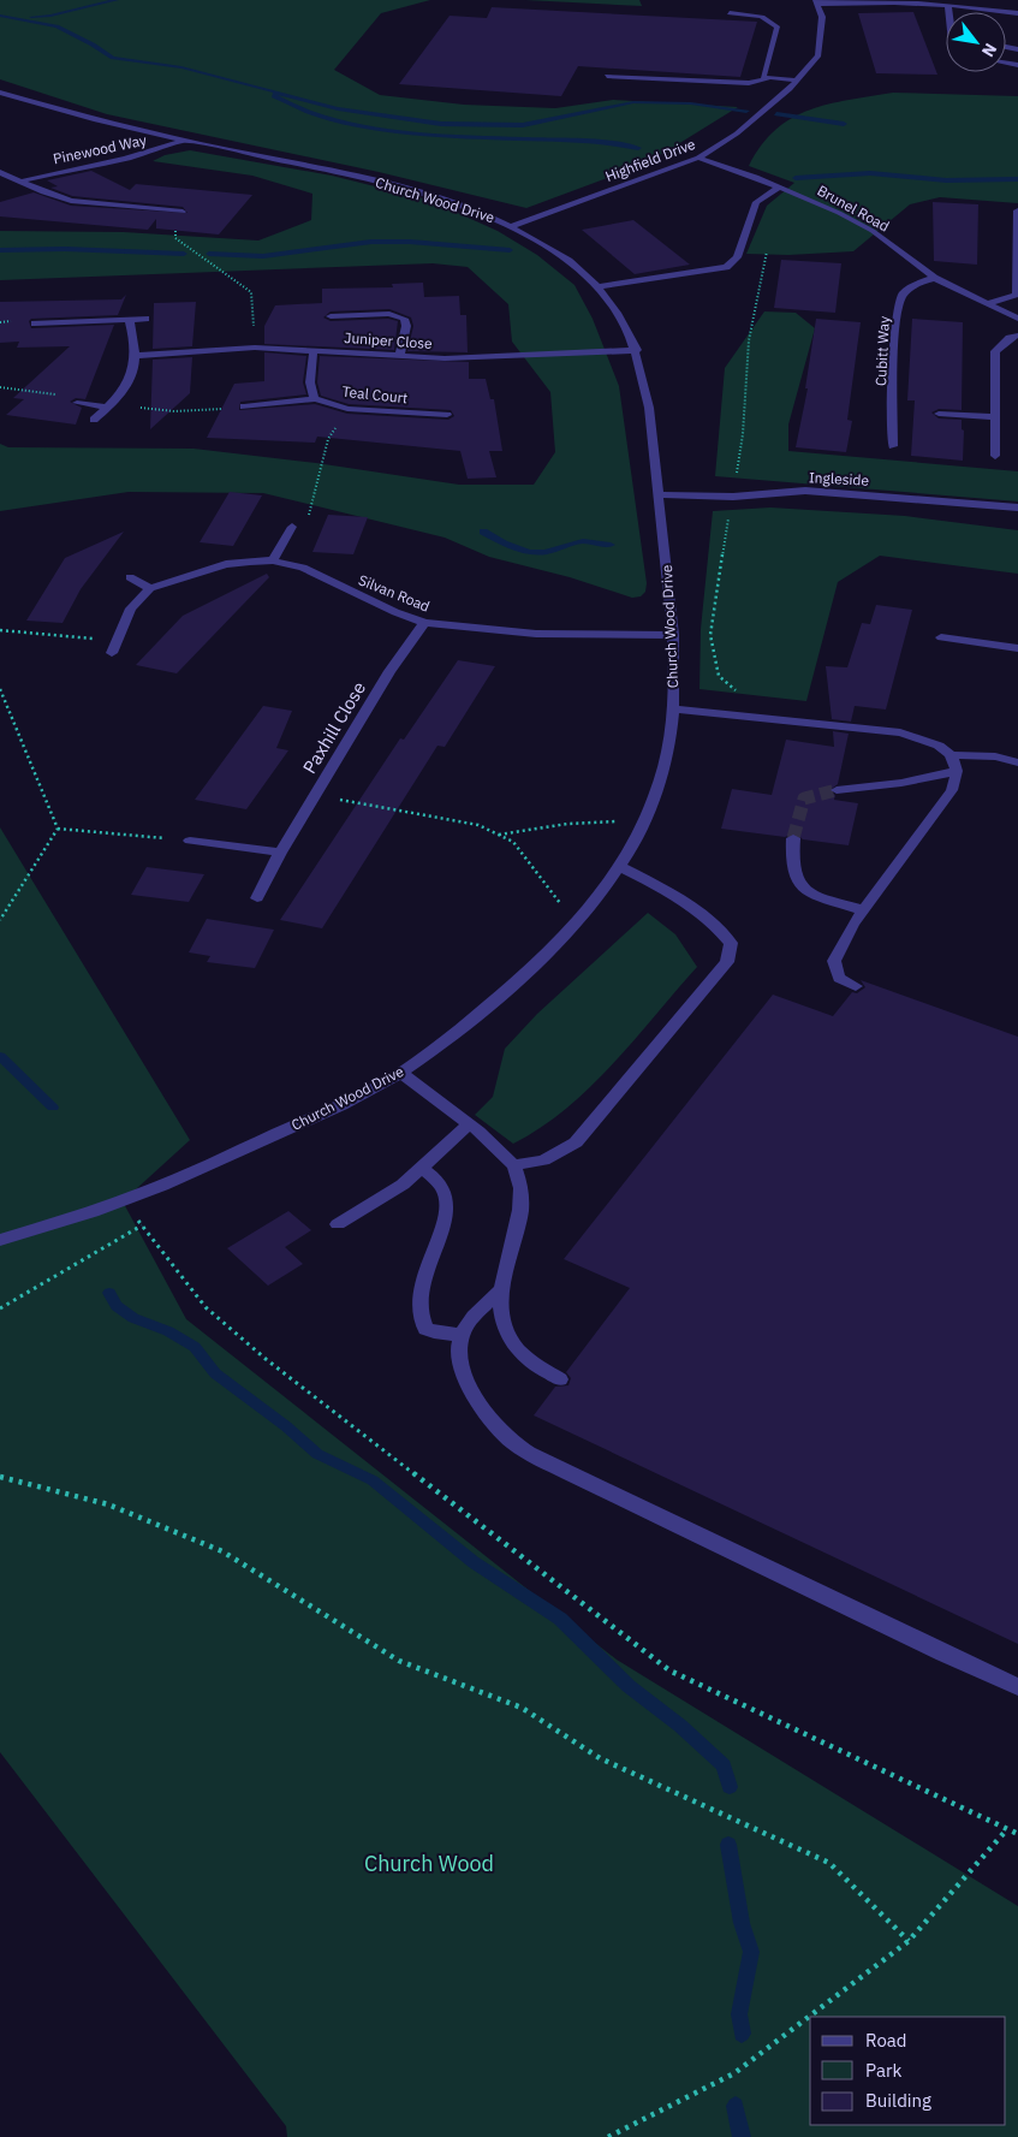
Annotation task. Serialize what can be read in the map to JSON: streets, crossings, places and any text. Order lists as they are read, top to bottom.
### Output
{
  "streets": {
    "street": [
      "Pinewood Way",
      "Highfield Drive",
      "Church Wood Drive",
      "Brunel Road",
      "Juniper Close",
      "Cubitt Way",
      "Teal Court",
      "Ingleside",
      "Silvan Road",
      "Paxhill Close"
    ]
  },
  "crossings": [
    ["Pinewood Way", "Church Wood Drive"],
    ["Highfield Drive", "Church Wood Drive"],
    ["Highfield Drive", "Brunel Road"],
    ["Church Wood Drive", "Juniper Close"],
    ["Church Wood Drive", "Ingleside"],
    ["Church Wood Drive", "Silvan Road"],
    ["Brunel Road", "Cubitt Way"],
    ["Juniper Close", "Teal Court"],
    ["Silvan Road", "Paxhill Close"]
  ],
  "parks": ["Church Wood"],
  "legend": ["Road", "Park", "Building"],
  "north": "bottom right"
}
